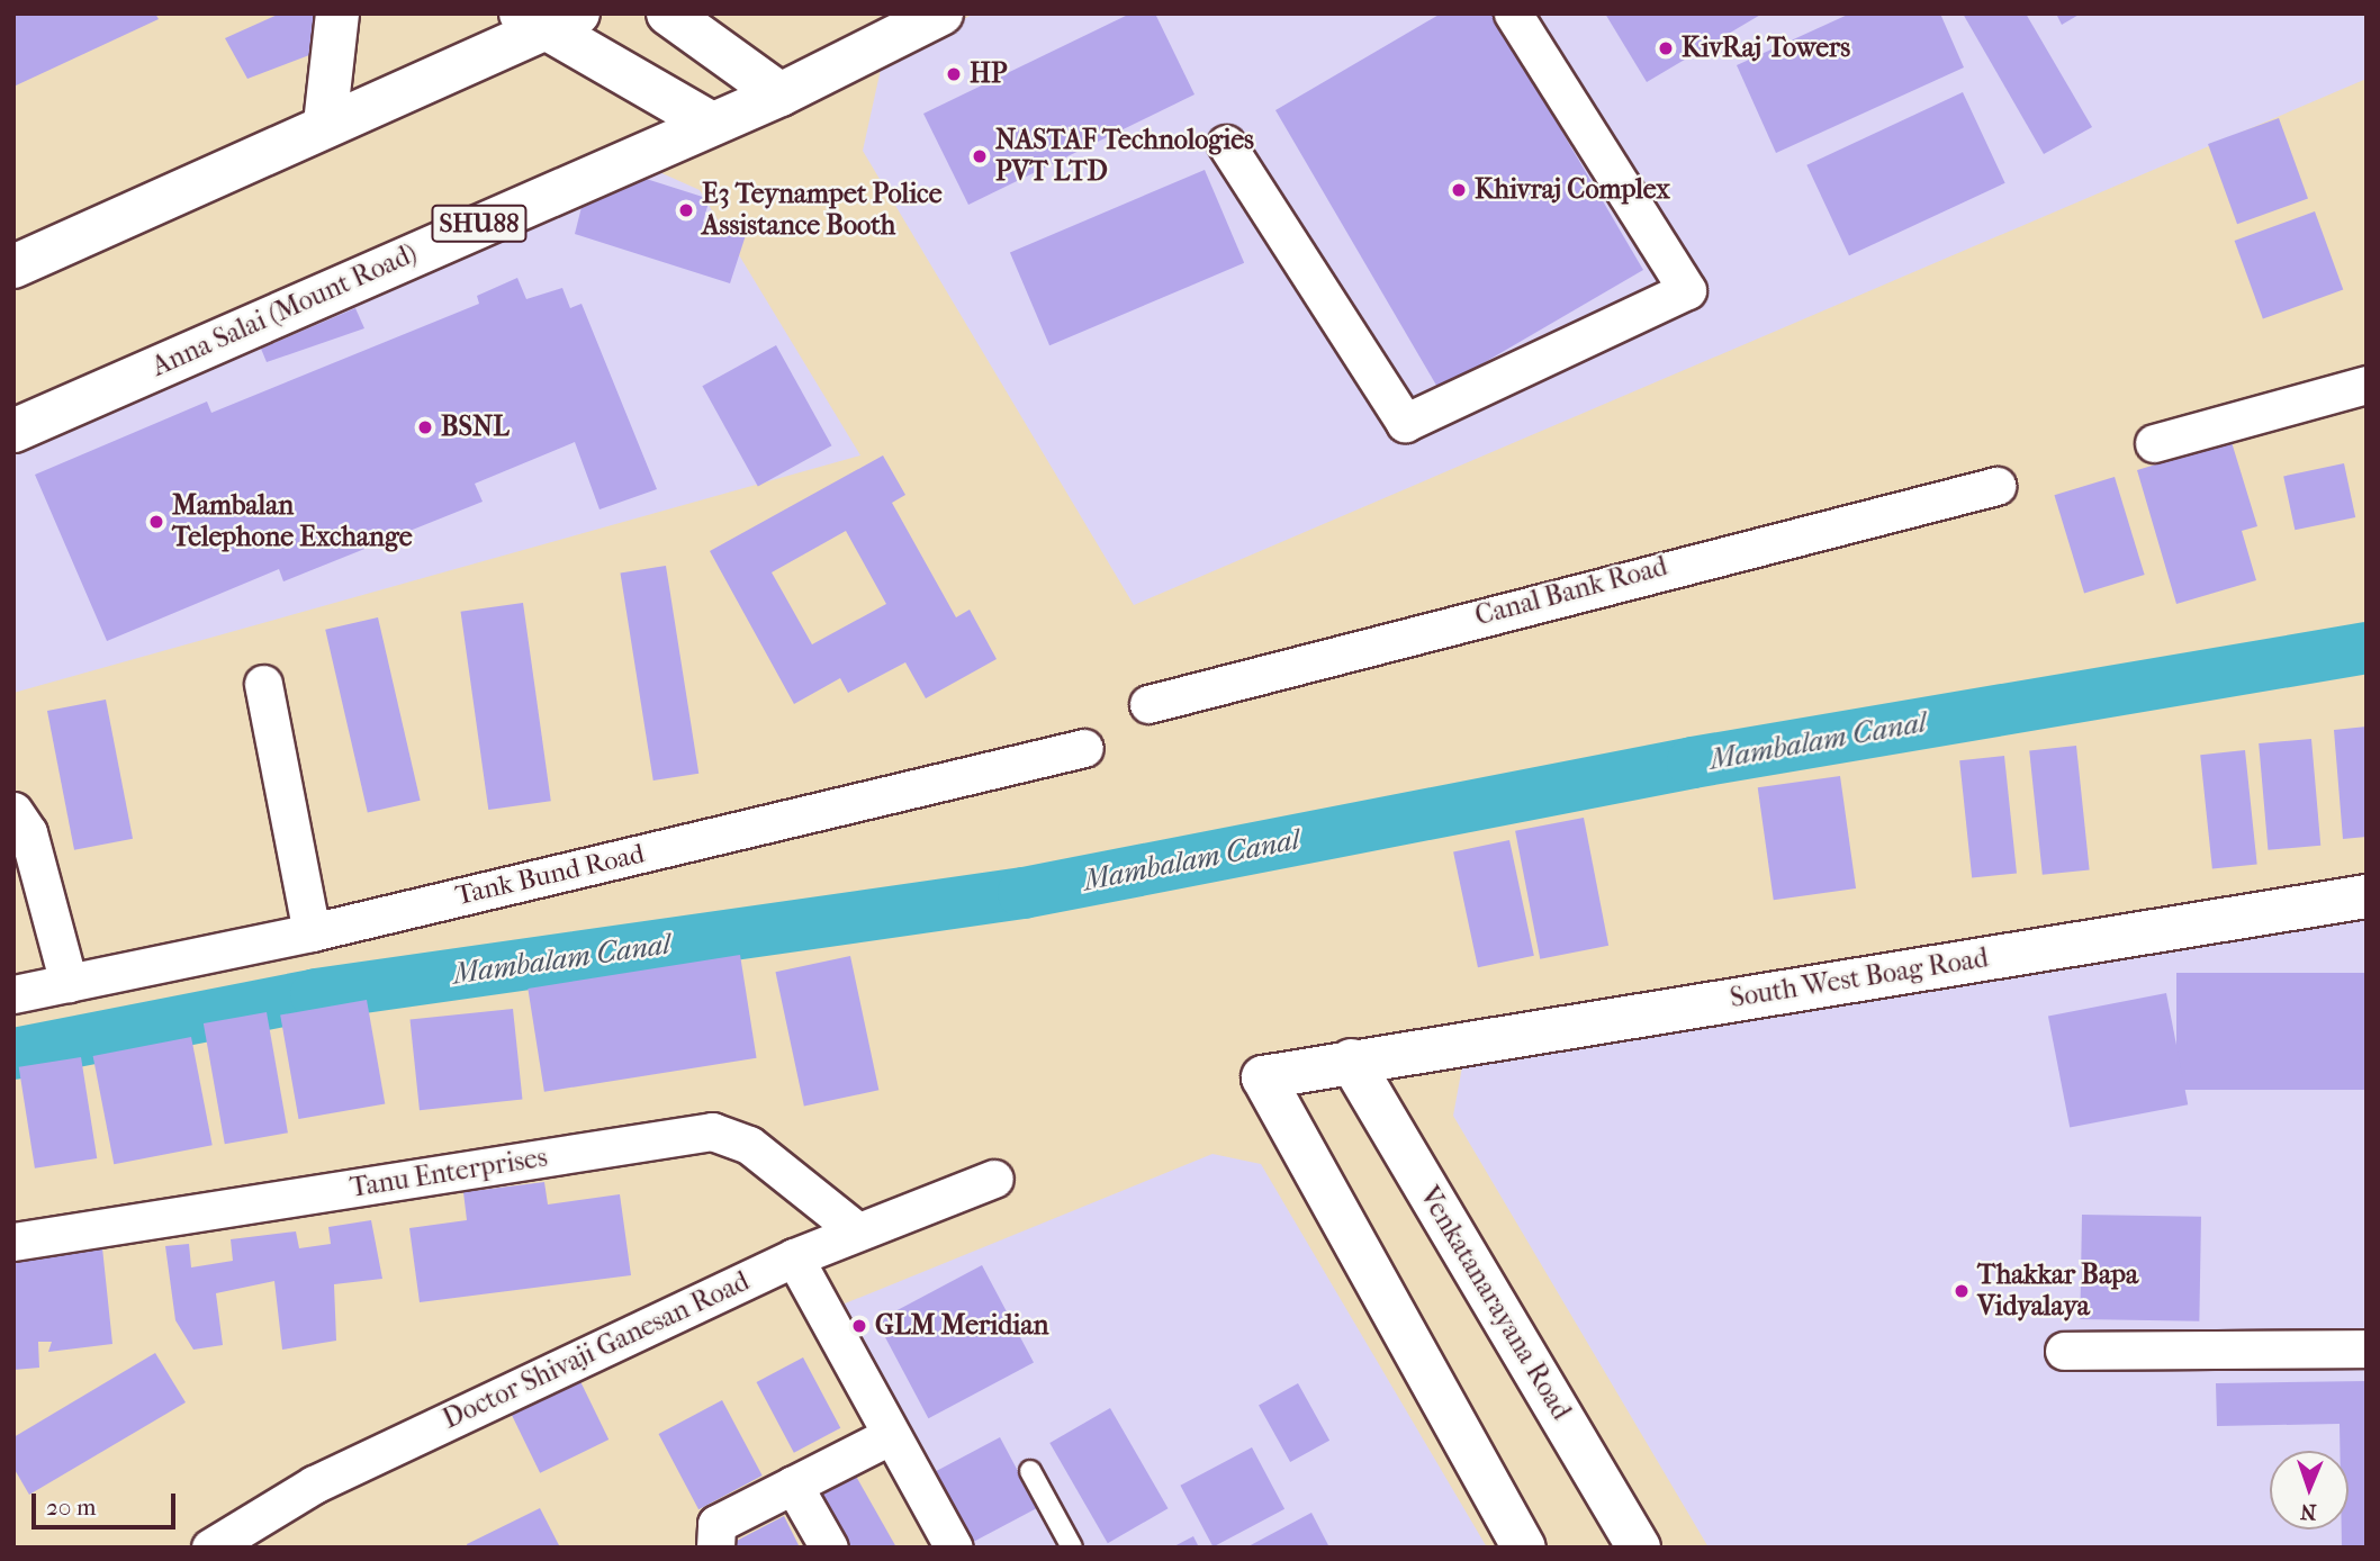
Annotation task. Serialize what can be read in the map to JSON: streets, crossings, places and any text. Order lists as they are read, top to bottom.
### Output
{
  "streets": {
    "main road": [
      "SHU88",
      "Anna Salai (Mount Road)",
      "South West Boag Road",
      "Venkatanarayana Road"
    ],
    "street": [
      "Canal Bank Road",
      "Tank Bund Road",
      "Tanu Enterprises",
      "Doctor Shivaji Ganesan Road"
    ]
  },
  "crossings": [
    ["South West Boag Road", "Venkatanarayana Road"],
    ["Tanu Enterprises", "Doctor Shivaji Ganesan Road"]
  ],
  "water": ["Mambalam Canal"],
  "places": [
    "KivRaj Towers",
    "HP",
    "NASTAF Technologies PVT LTD",
    "Khivraj Complex",
    "E3 Teynampet Police Assistance Booth",
    "BSNL",
    "Mambalan Telephone Exchange",
    "Thakkar Bapa Vidyalaya",
    "GLM Meridian"
  ],
  "scale_bar": "20 m",
  "north": "bottom"
}
